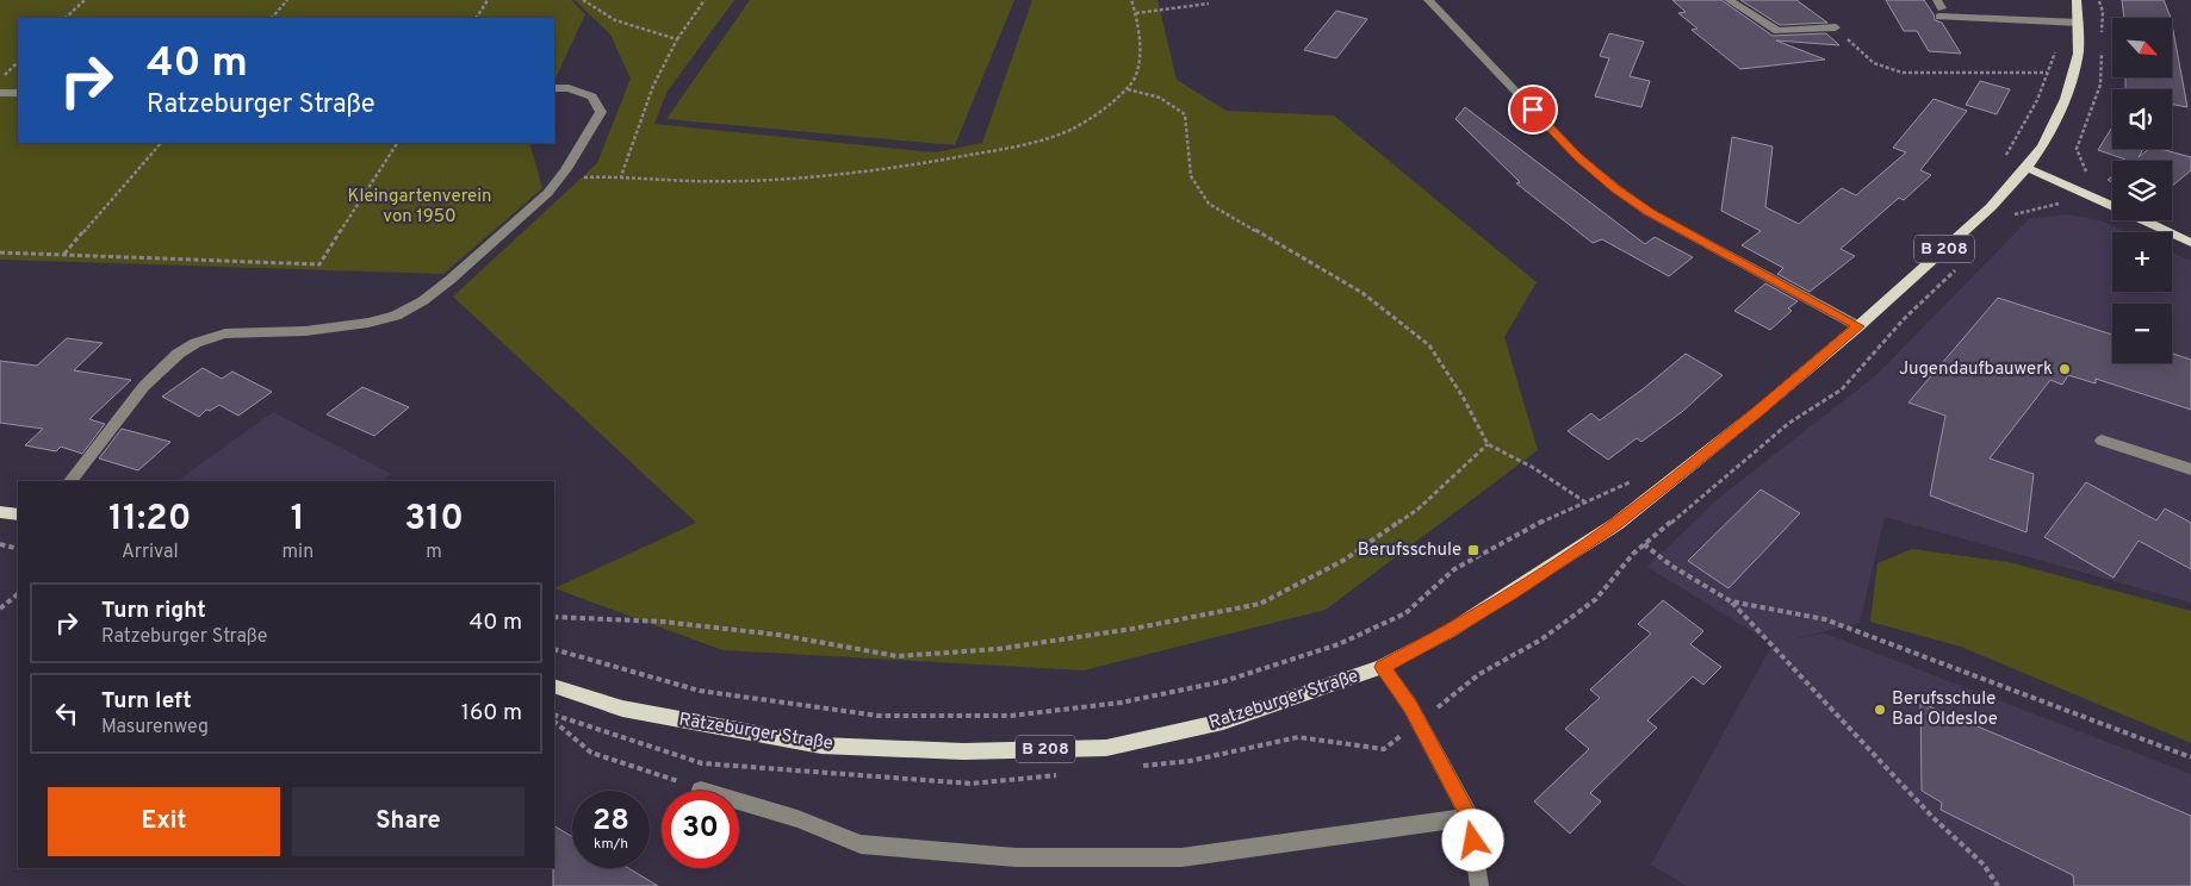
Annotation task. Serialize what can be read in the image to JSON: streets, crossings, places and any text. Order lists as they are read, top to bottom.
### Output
{
  "streets": {
    "main road": ["B 208", "Ratzeburger Straße"]
  },
  "parks": ["Kleingartenverein von 1950"],
  "places": {
    "other": ["Jugendaufbauwerk", "Berufsschule Bad Oldesloe"],
    "transit": ["Berufsschule"]
  },
  "north": "bottom right",
  "page": {
    "map_buttons": ["+", "−"],
    "turn": ["40 m", "Ratzeburger Straße"],
    "eta": [
      "11:20",
      "Arrival",
      "1",
      "min",
      "310",
      "m"
    ],
    "list": [
      {
        "name": "Turn right",
        "note": "Ratzeburger Straße",
        "value": "40 m"
      },
      {
        "name": "Turn left",
        "note": "Masurenweg",
        "value": "160 m"
      }
    ],
    "buttons": ["Exit", "Share"],
    "speed": "28 km/h",
    "limit": "30"
  }
}
